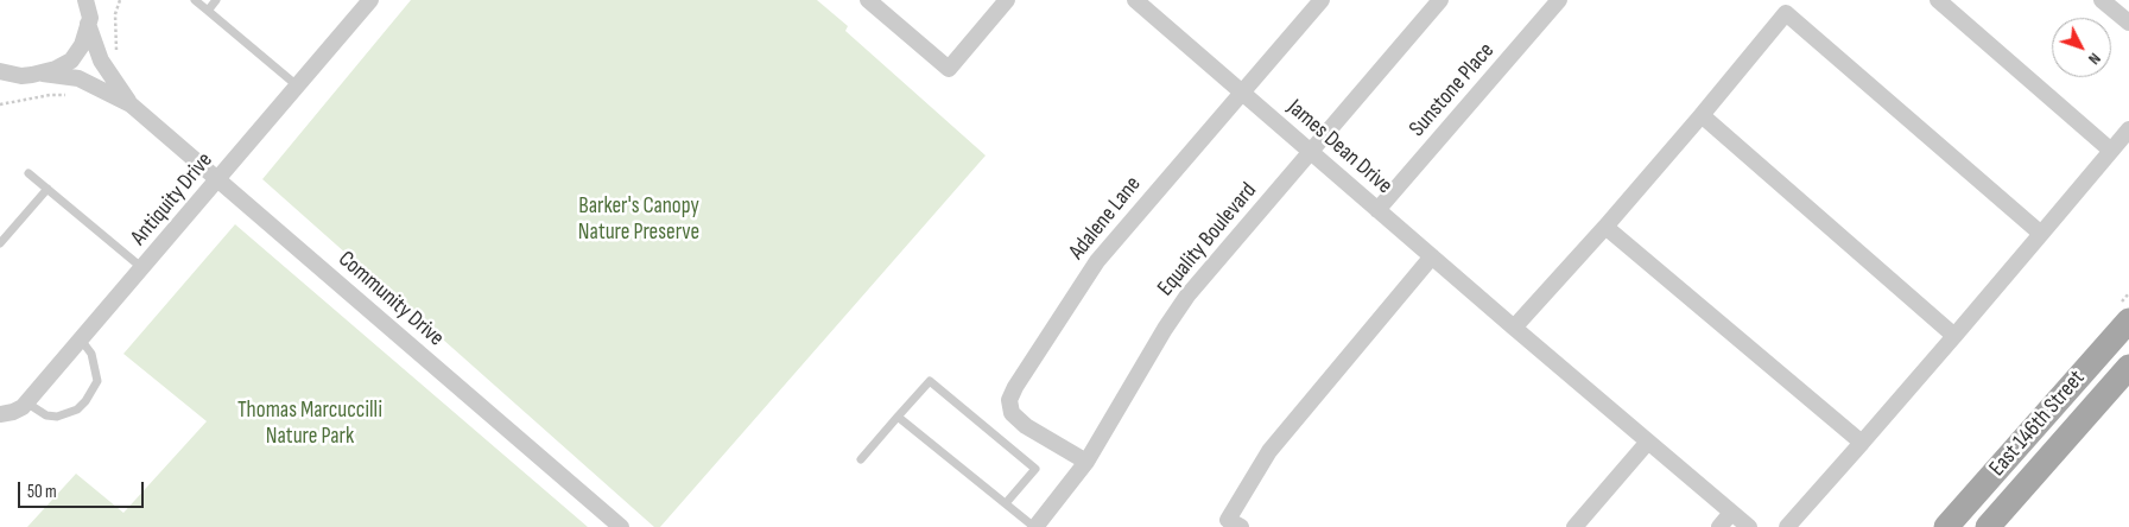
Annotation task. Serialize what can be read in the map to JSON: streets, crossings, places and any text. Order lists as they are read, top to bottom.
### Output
{
  "streets": {
    "main road": ["East 146th Street"],
    "street": [
      "Sunstone Place",
      "James Dean Drive",
      "Antiquity Drive",
      "Adalene Lane",
      "Equality Boulevard",
      "Community Drive"
    ]
  },
  "crossings": [
    ["Sunstone Place", "James Dean Drive"],
    ["James Dean Drive", "Adalene Lane"],
    ["James Dean Drive", "Equality Boulevard"],
    ["Antiquity Drive", "Community Drive"],
    ["Adalene Lane", "Equality Boulevard"]
  ],
  "parks": ["Barker's Canopy Nature Preserve", "Thomas Marcuccilli Nature Park"],
  "scale_bar": "50 m",
  "north": "bottom right"
}
